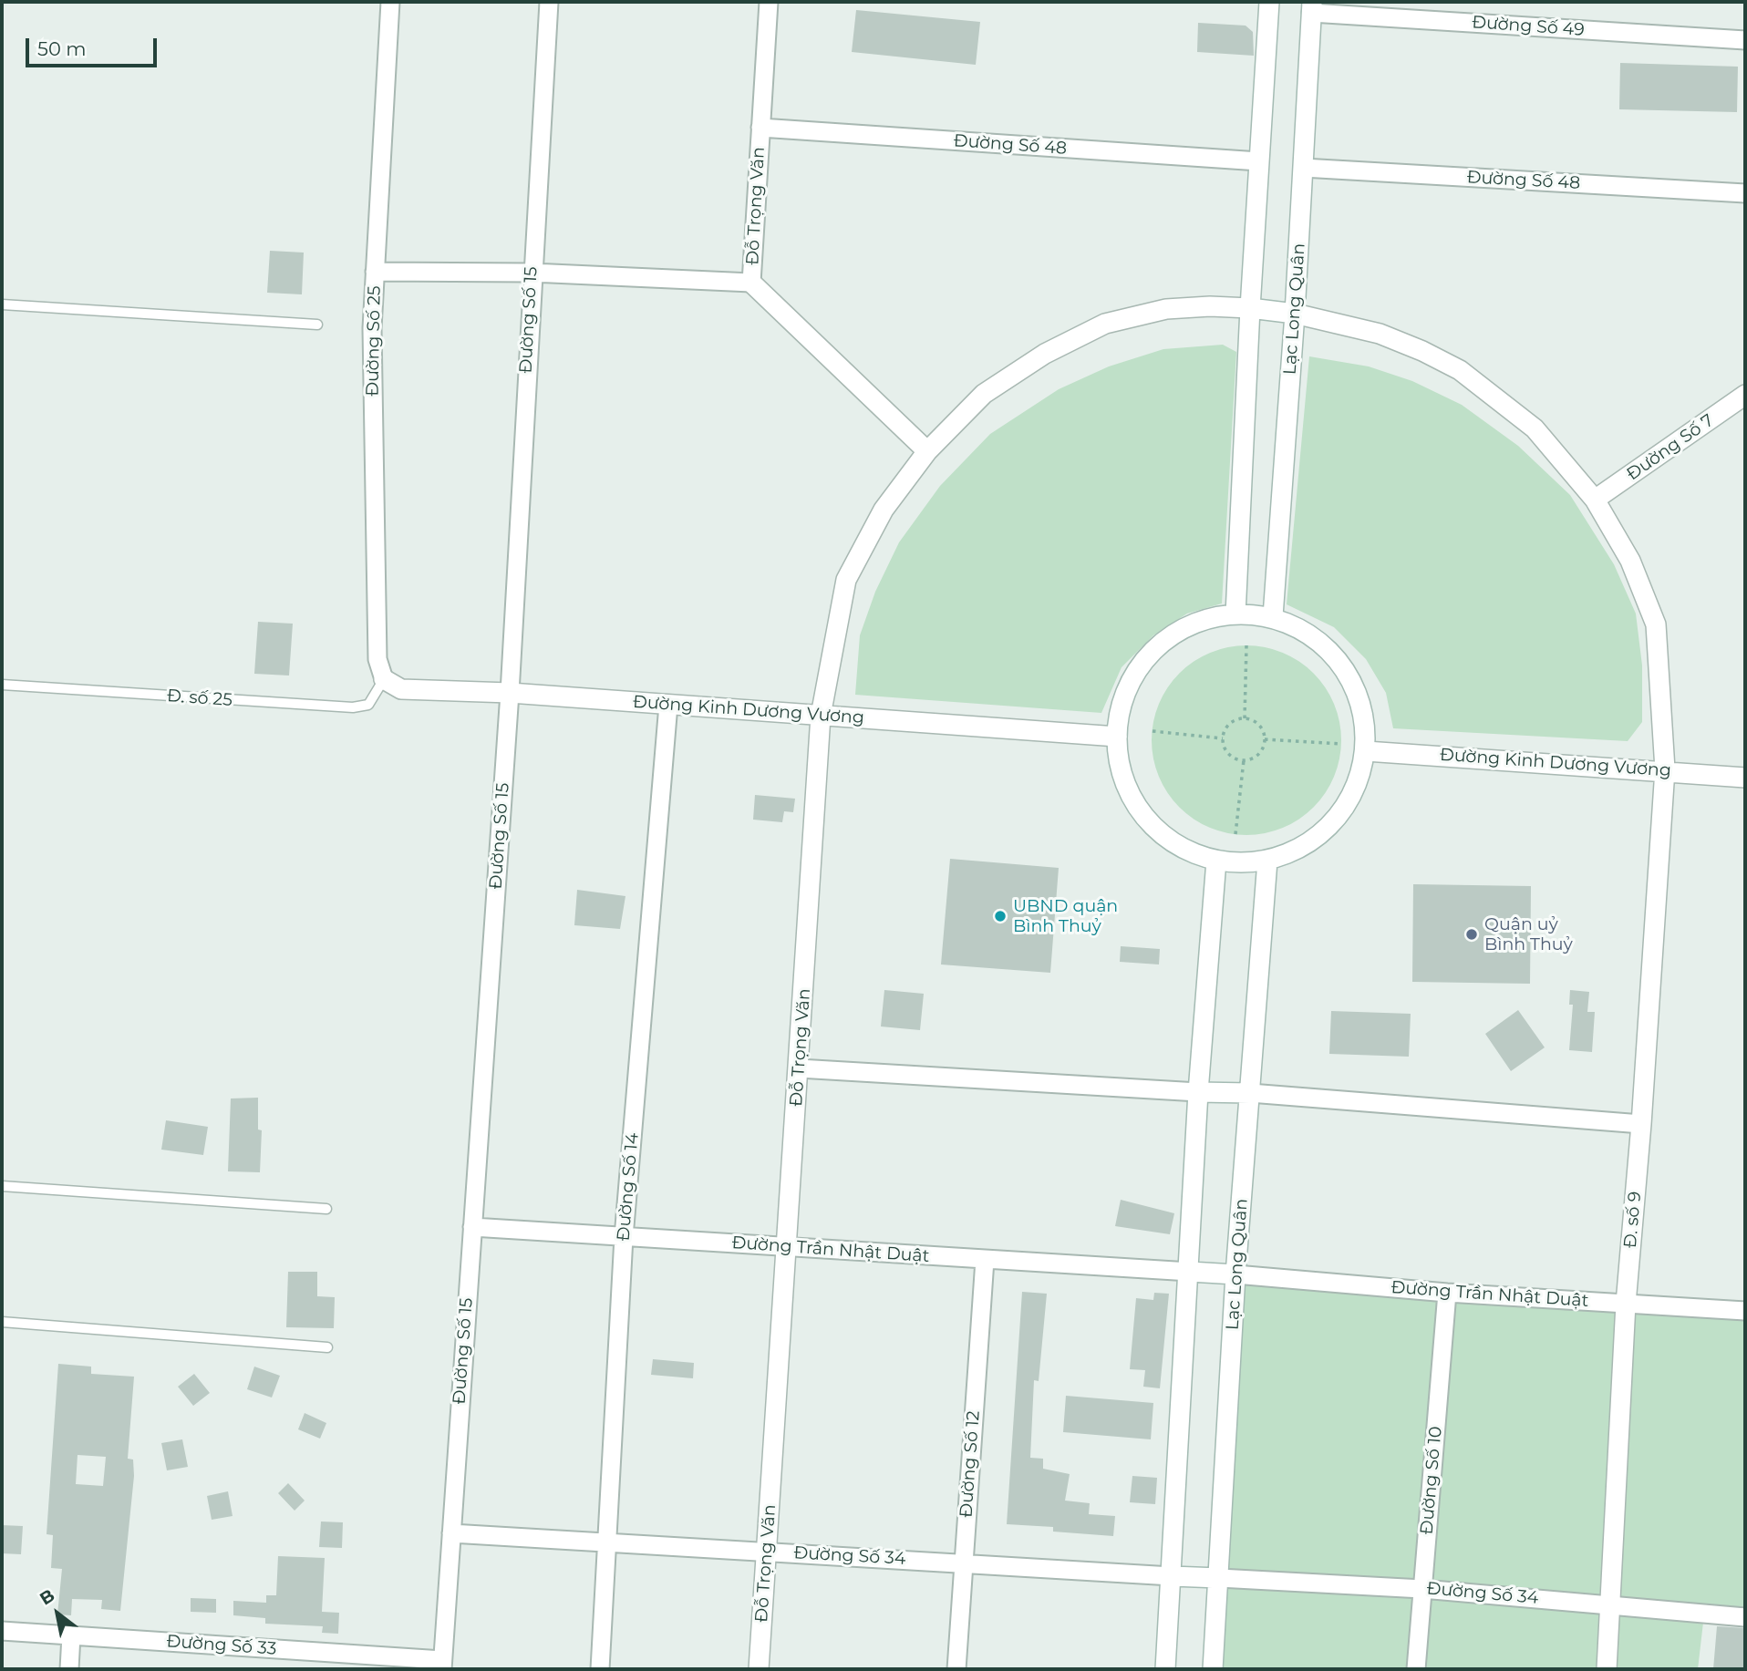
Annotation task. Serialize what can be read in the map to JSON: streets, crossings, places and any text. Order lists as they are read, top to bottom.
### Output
{
  "streets": {
    "street": [
      "Đường Số 49",
      "Đường Số 48",
      "Đỗ Trọng Văn",
      "Lạc Long Quân",
      "Đường Số 15",
      "Đường Số 25",
      "Đường Số 7",
      "Đường Kinh Dương Vương",
      "Đường Số 14",
      "Đ. số 9",
      "Đường Trần Nhật Duật",
      "Đường Số 12",
      "Đường Số 10",
      "Đường Số 34",
      "Đường Số 33"
    ],
    "lane": ["Đ. số 25"]
  },
  "crossings": [
    ["Đường Số 49", "Lạc Long Quân"],
    ["Đường Số 48", "Đỗ Trọng Văn"],
    ["Đường Số 48", "Lạc Long Quân"],
    ["Đỗ Trọng Văn", "Lạc Long Quân"],
    ["Đỗ Trọng Văn", "Đường Số 7"],
    ["Đỗ Trọng Văn", "Đường Kinh Dương Vương"],
    ["Đỗ Trọng Văn", "Đ. số 9"],
    ["Đỗ Trọng Văn", "Đường Trần Nhật Duật"],
    ["Đỗ Trọng Văn", "Đường Số 34"],
    ["Lạc Long Quân", "Đường Trần Nhật Duật"],
    ["Lạc Long Quân", "Đường Số 34"],
    ["Đường Số 15", "Đường Kinh Dương Vương"],
    ["Đường Số 15", "Đường Trần Nhật Duật"],
    ["Đường Số 15", "Đường Số 34"],
    ["Đường Số 15", "Đường Số 33"],
    ["Đường Số 25", "Đ. số 25"],
    ["Đường Số 25", "Đường Kinh Dương Vương"],
    ["Đường Số 7", "Đ. số 9"],
    ["Đ. số 25", "Đường Kinh Dương Vương"],
    ["Đường Kinh Dương Vương", "Đường Số 14"],
    ["Đường Kinh Dương Vương", "Đ. số 9"],
    ["Đường Số 14", "Đường Trần Nhật Duật"],
    ["Đường Số 14", "Đường Số 34"],
    ["Đ. số 9", "Đường Trần Nhật Duật"],
    ["Đ. số 9", "Đường Số 34"],
    ["Đường Trần Nhật Duật", "Đường Số 12"],
    ["Đường Trần Nhật Duật", "Đường Số 10"],
    ["Đường Số 12", "Đường Số 34"],
    ["Đường Số 10", "Đường Số 34"]
  ],
  "places": ["UBND quận Bình Thuỷ", "Quận uỷ Bình Thuỷ"],
  "scale_bar": "50 m",
  "north": "top left"
}
